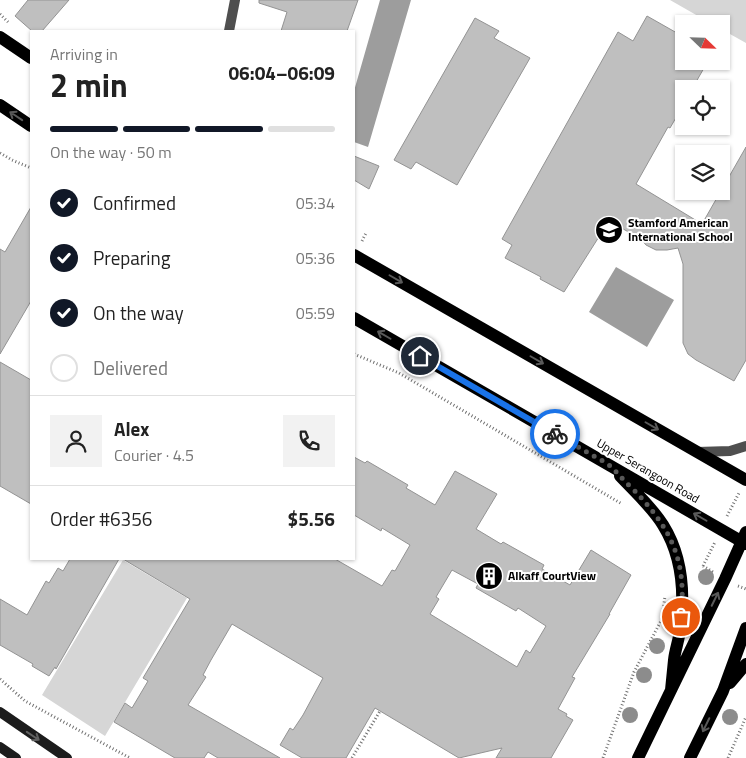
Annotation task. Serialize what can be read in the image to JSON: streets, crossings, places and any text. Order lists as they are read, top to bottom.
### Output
{
  "streets": {
    "main road": ["Upper Serangoon Road"]
  },
  "places": {
    "school or university": ["Stamford American International School"],
    "building": ["Alkaff CourtView"]
  },
  "north": "bottom right",
  "page": {
    "heading": ["2 min", "Arriving in", "06:04–06:09"],
    "panel": [
      "Alex",
      "Courier · 4.5",
      "Order #6356",
      "$5.56"
    ],
    "bar": "On the way · 50 m",
    "list": [
      ["Confirmed", "05:34"],
      ["Preparing", "05:36"],
      ["On the way", "05:59"],
      "Delivered"
    ]
  }
}
